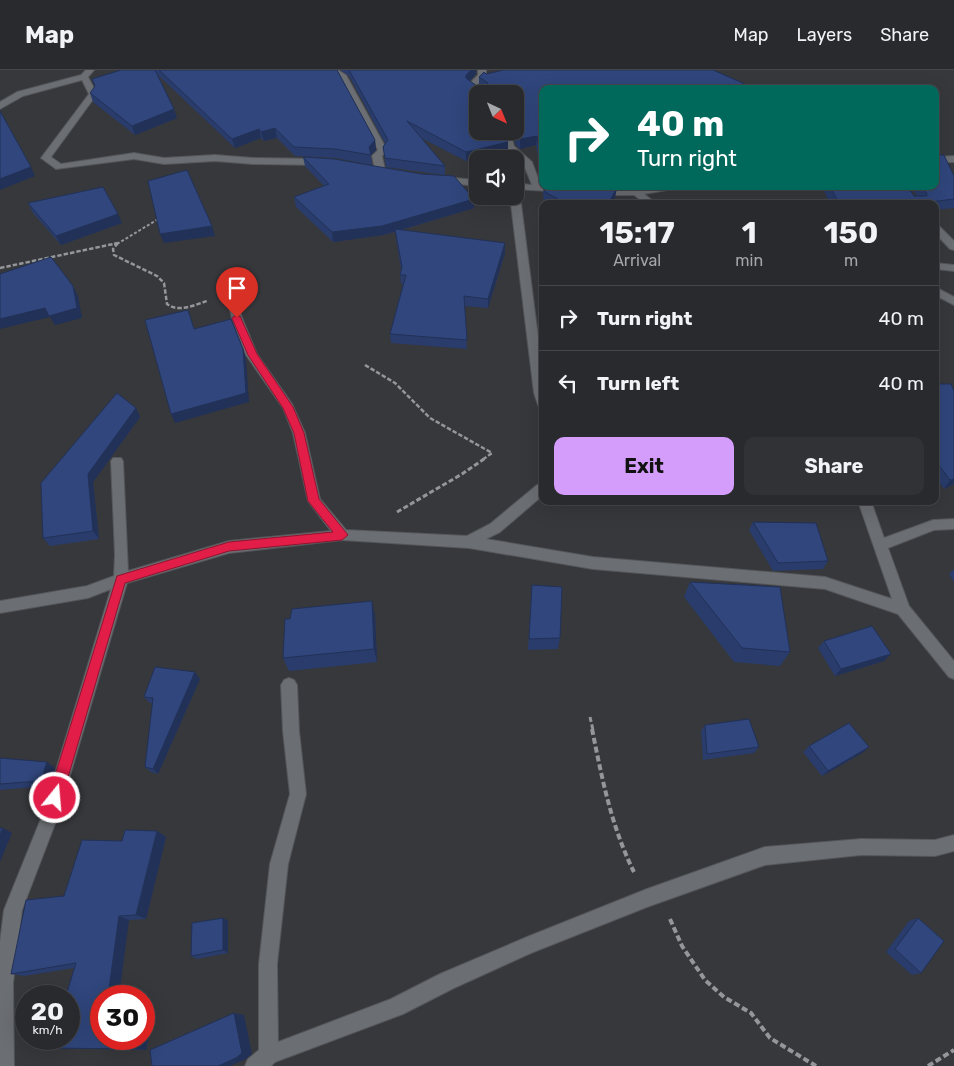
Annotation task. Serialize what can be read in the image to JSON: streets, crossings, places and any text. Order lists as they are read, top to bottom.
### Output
{
  "north": "bottom right",
  "page": {
    "header": "Map",
    "nav": ["Map", "Layers", "Share"],
    "turn": ["40 m", "Turn right"],
    "eta": [
      "15:17",
      "Arrival",
      "1",
      "min",
      "150",
      "m"
    ],
    "list": [
      {
        "name": "Turn right",
        "value": "40 m"
      },
      {
        "name": "Turn left",
        "value": "40 m"
      }
    ],
    "buttons": ["Exit", "Share"],
    "speed": "20 km/h",
    "limit": "30"
  }
}
